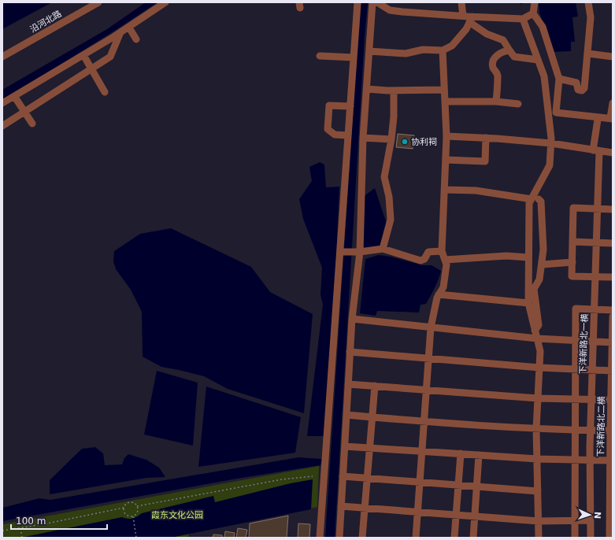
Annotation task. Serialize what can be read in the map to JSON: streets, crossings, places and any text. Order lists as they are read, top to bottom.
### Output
{
  "streets": {
    "street": ["沿河北路", "下洋新路北一横", "下洋新路北二横"]
  },
  "parks": ["霞东文化公园"],
  "places": ["协利祠"],
  "scale_bar": "100 m",
  "north": "right"
}
